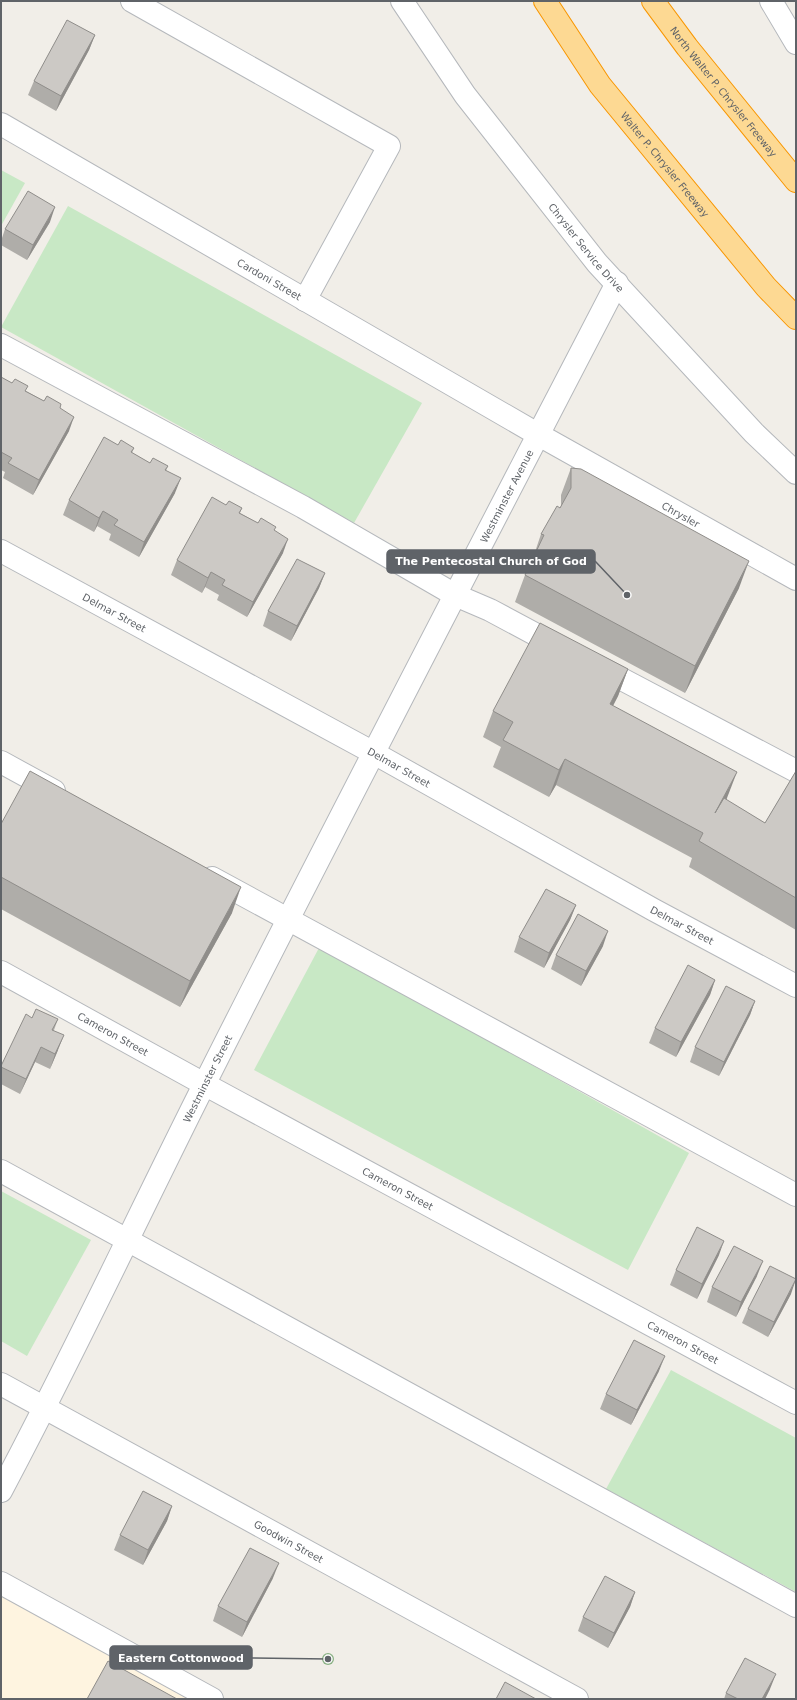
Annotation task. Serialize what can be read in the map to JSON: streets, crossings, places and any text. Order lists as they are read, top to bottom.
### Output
{
  "streets": {
    "highway": ["North Walter P. Chrysler Freeway", "Walter P. Chrysler Freeway"],
    "street": [
      "Chrysler Service Drive",
      "Cardoni Street",
      "Westminster Avenue",
      "Chrysler",
      "Delmar Street",
      "Cameron Street",
      "Westminster Street",
      "Goodwin Street"
    ]
  },
  "crossings": [
    ["Chrysler Service Drive", "Westminster Avenue"],
    ["Cardoni Street", "Westminster Avenue"],
    ["Cardoni Street", "Chrysler"],
    ["Westminster Avenue", "Delmar Street"],
    ["Westminster Avenue", "Westminster Street"],
    ["Delmar Street", "Westminster Street"],
    ["Cameron Street", "Westminster Street"],
    ["Westminster Street", "Goodwin Street"]
  ],
  "places": ["The Pentecostal Church of God", "Eastern Cottonwood"]
}
